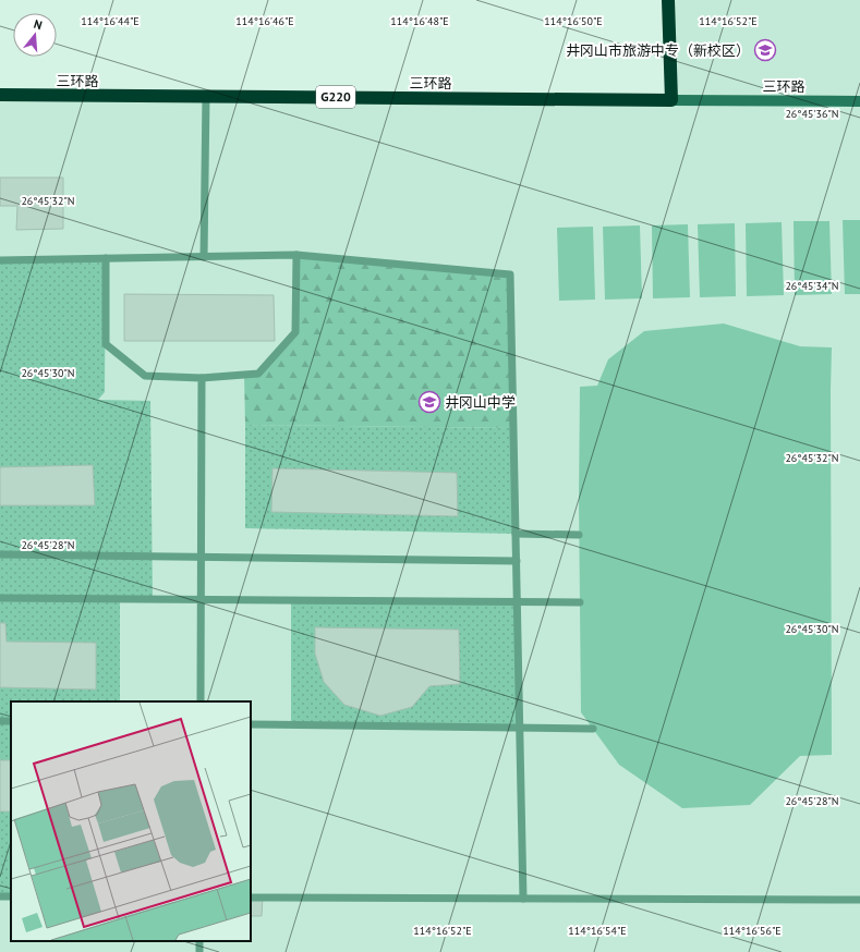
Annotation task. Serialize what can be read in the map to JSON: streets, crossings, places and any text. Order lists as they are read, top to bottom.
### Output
{
  "streets": {
    "highway": ["三环路", "G220"]
  },
  "places": {
    "school or university": ["井冈山市旅游中专（新校区）", "井冈山中学"]
  },
  "north": "top",
  "coordinates": [
    "114°16'44\"E",
    "114°16'46\"E",
    "114°16'48\"E",
    "114°16'50\"E",
    "114°16'52\"E",
    "26°45'36\"N",
    "26°45'32\"N",
    "26°45'34\"N",
    "26°45'30\"N",
    "26°45'28\"N",
    "114°16'54\"E",
    "114°16'56\"E"
  ]
}
